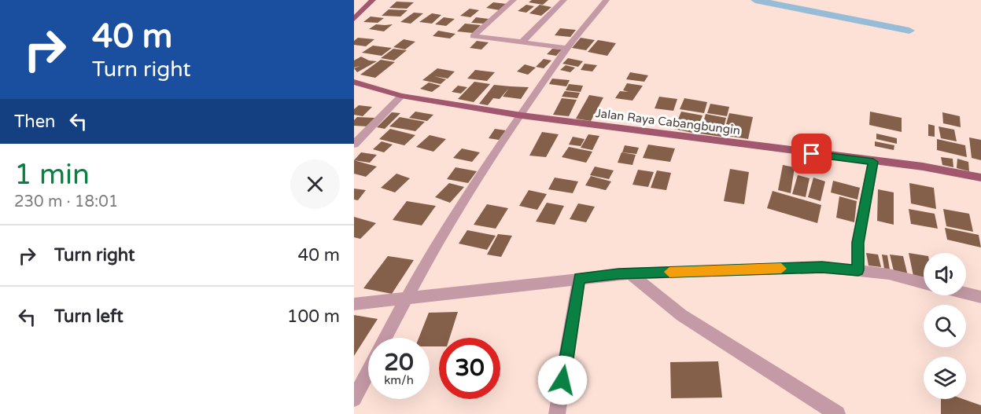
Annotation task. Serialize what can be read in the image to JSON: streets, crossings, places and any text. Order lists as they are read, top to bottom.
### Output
{
  "streets": {
    "main road": ["Jalan Raya Cabangbungin"]
  },
  "page": {
    "turn": ["40 m", "Turn right"],
    "then": "Then",
    "heading": ["1 min", "230 m · 18:01"],
    "list": [
      {
        "name": "Turn right",
        "value": "40 m"
      },
      {
        "name": "Turn left",
        "value": "100 m"
      }
    ],
    "speed": "20 km/h",
    "limit": "30"
  }
}
